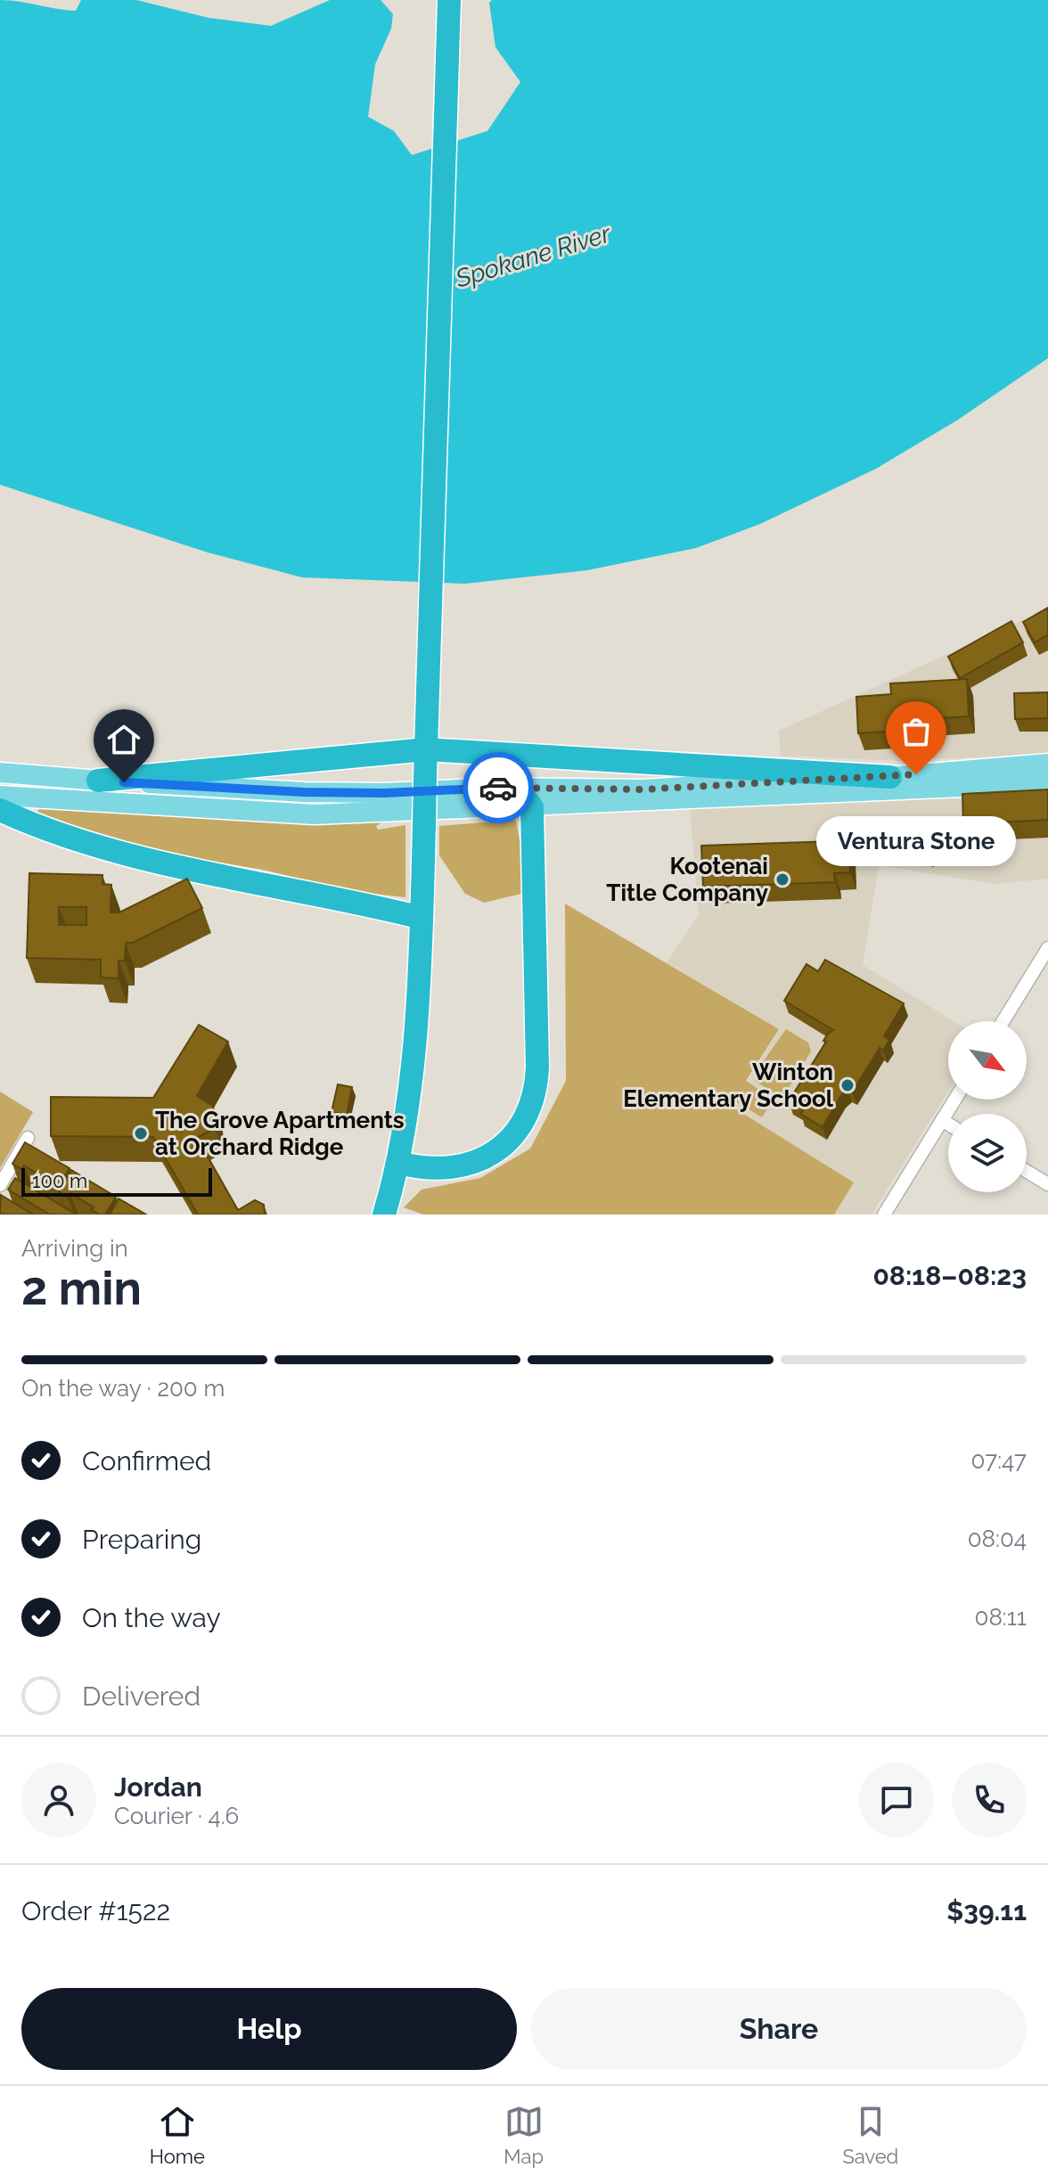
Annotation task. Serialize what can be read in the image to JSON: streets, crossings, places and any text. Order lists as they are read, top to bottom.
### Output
{
  "water": ["Spokane River"],
  "places": [
    "Ventura Stone",
    "Kootenai Title Company",
    "Winton Elementary School",
    "The Grove Apartments at Orchard Ridge"
  ],
  "scale_bar": "100 m",
  "north": "bottom right",
  "page": {
    "bubble": "Ventura Stone",
    "scale": "100 m",
    "heading": ["2 min", "Arriving in", "08:18–08:23"],
    "panel": [
      "Jordan",
      "Courier · 4.6",
      "Order #1522",
      "$39.11"
    ],
    "bar": "On the way · 200 m",
    "list": [
      ["Confirmed", "07:47"],
      ["Preparing", "08:04"],
      ["On the way", "08:11"],
      "Delivered"
    ],
    "buttons": ["Help", "Share"],
    "tabs": ["Home", "Map", "Saved"]
  }
}
